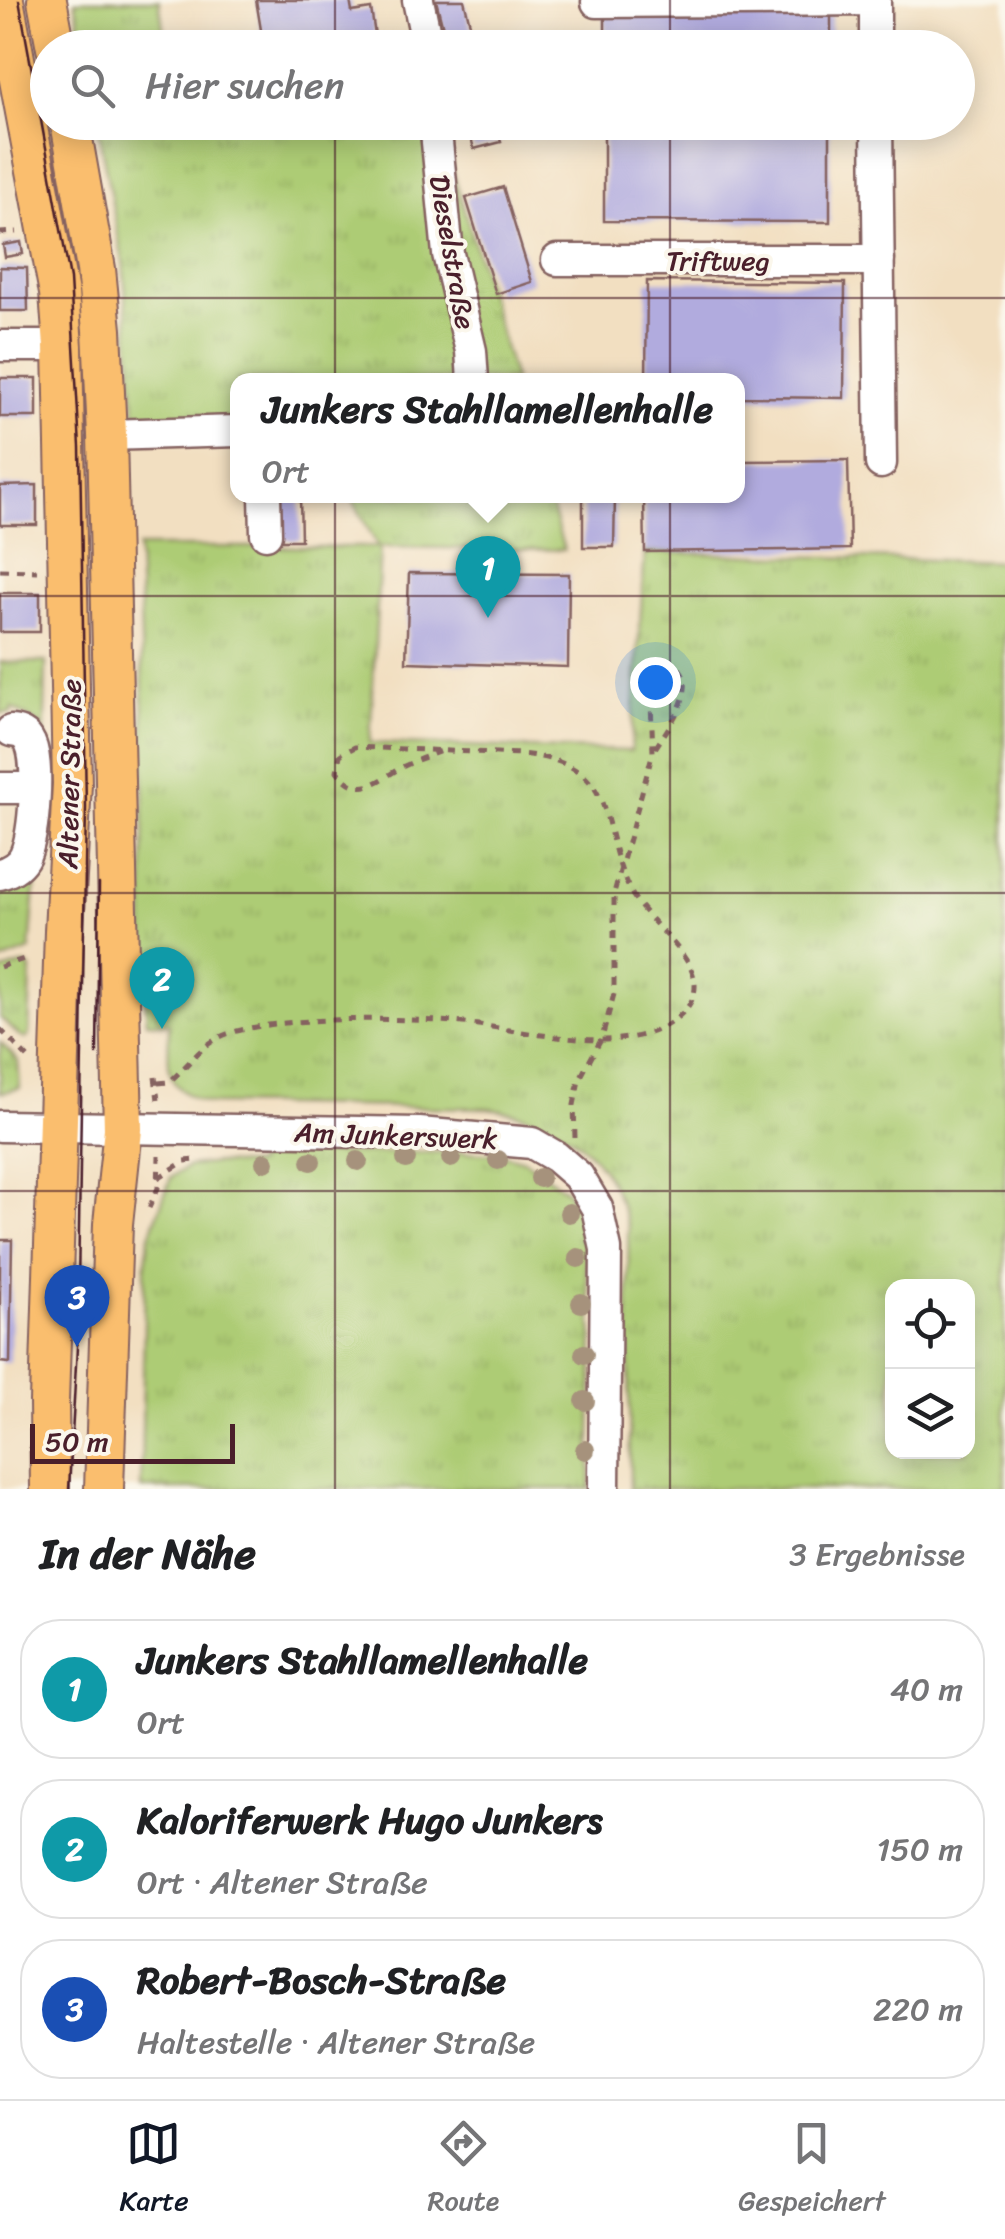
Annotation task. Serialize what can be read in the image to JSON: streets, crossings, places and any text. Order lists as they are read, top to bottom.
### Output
{
  "streets": {
    "main road": ["Altener Straße"],
    "street": ["Dieselstraße", "Triftweg", "Am Junkerswerk"]
  },
  "crossings": [
    ["Altener Straße", "Am Junkerswerk"]
  ],
  "scale_bar": "50 m",
  "page": {
    "search": "Hier suchen",
    "popup": ["Junkers Stahllamellenhalle", "Ort"],
    "pins": ["1", "2", "3"],
    "scale": "50 m",
    "heading": ["In der Nähe", "3 Ergebnisse"],
    "list": [
      {
        "mark": "1",
        "name": "Junkers Stahllamellenhalle",
        "note": "Ort",
        "value": "40 m"
      },
      {
        "mark": "2",
        "name": "Kaloriferwerk Hugo Junkers",
        "note": "Ort · Altener Straße",
        "value": "150 m"
      },
      {
        "mark": "3",
        "name": "Robert-Bosch-Straße",
        "note": "Haltestelle · Altener Straße",
        "value": "220 m"
      }
    ],
    "nav": ["Karte", "Route", "Gespeichert"]
  }
}
